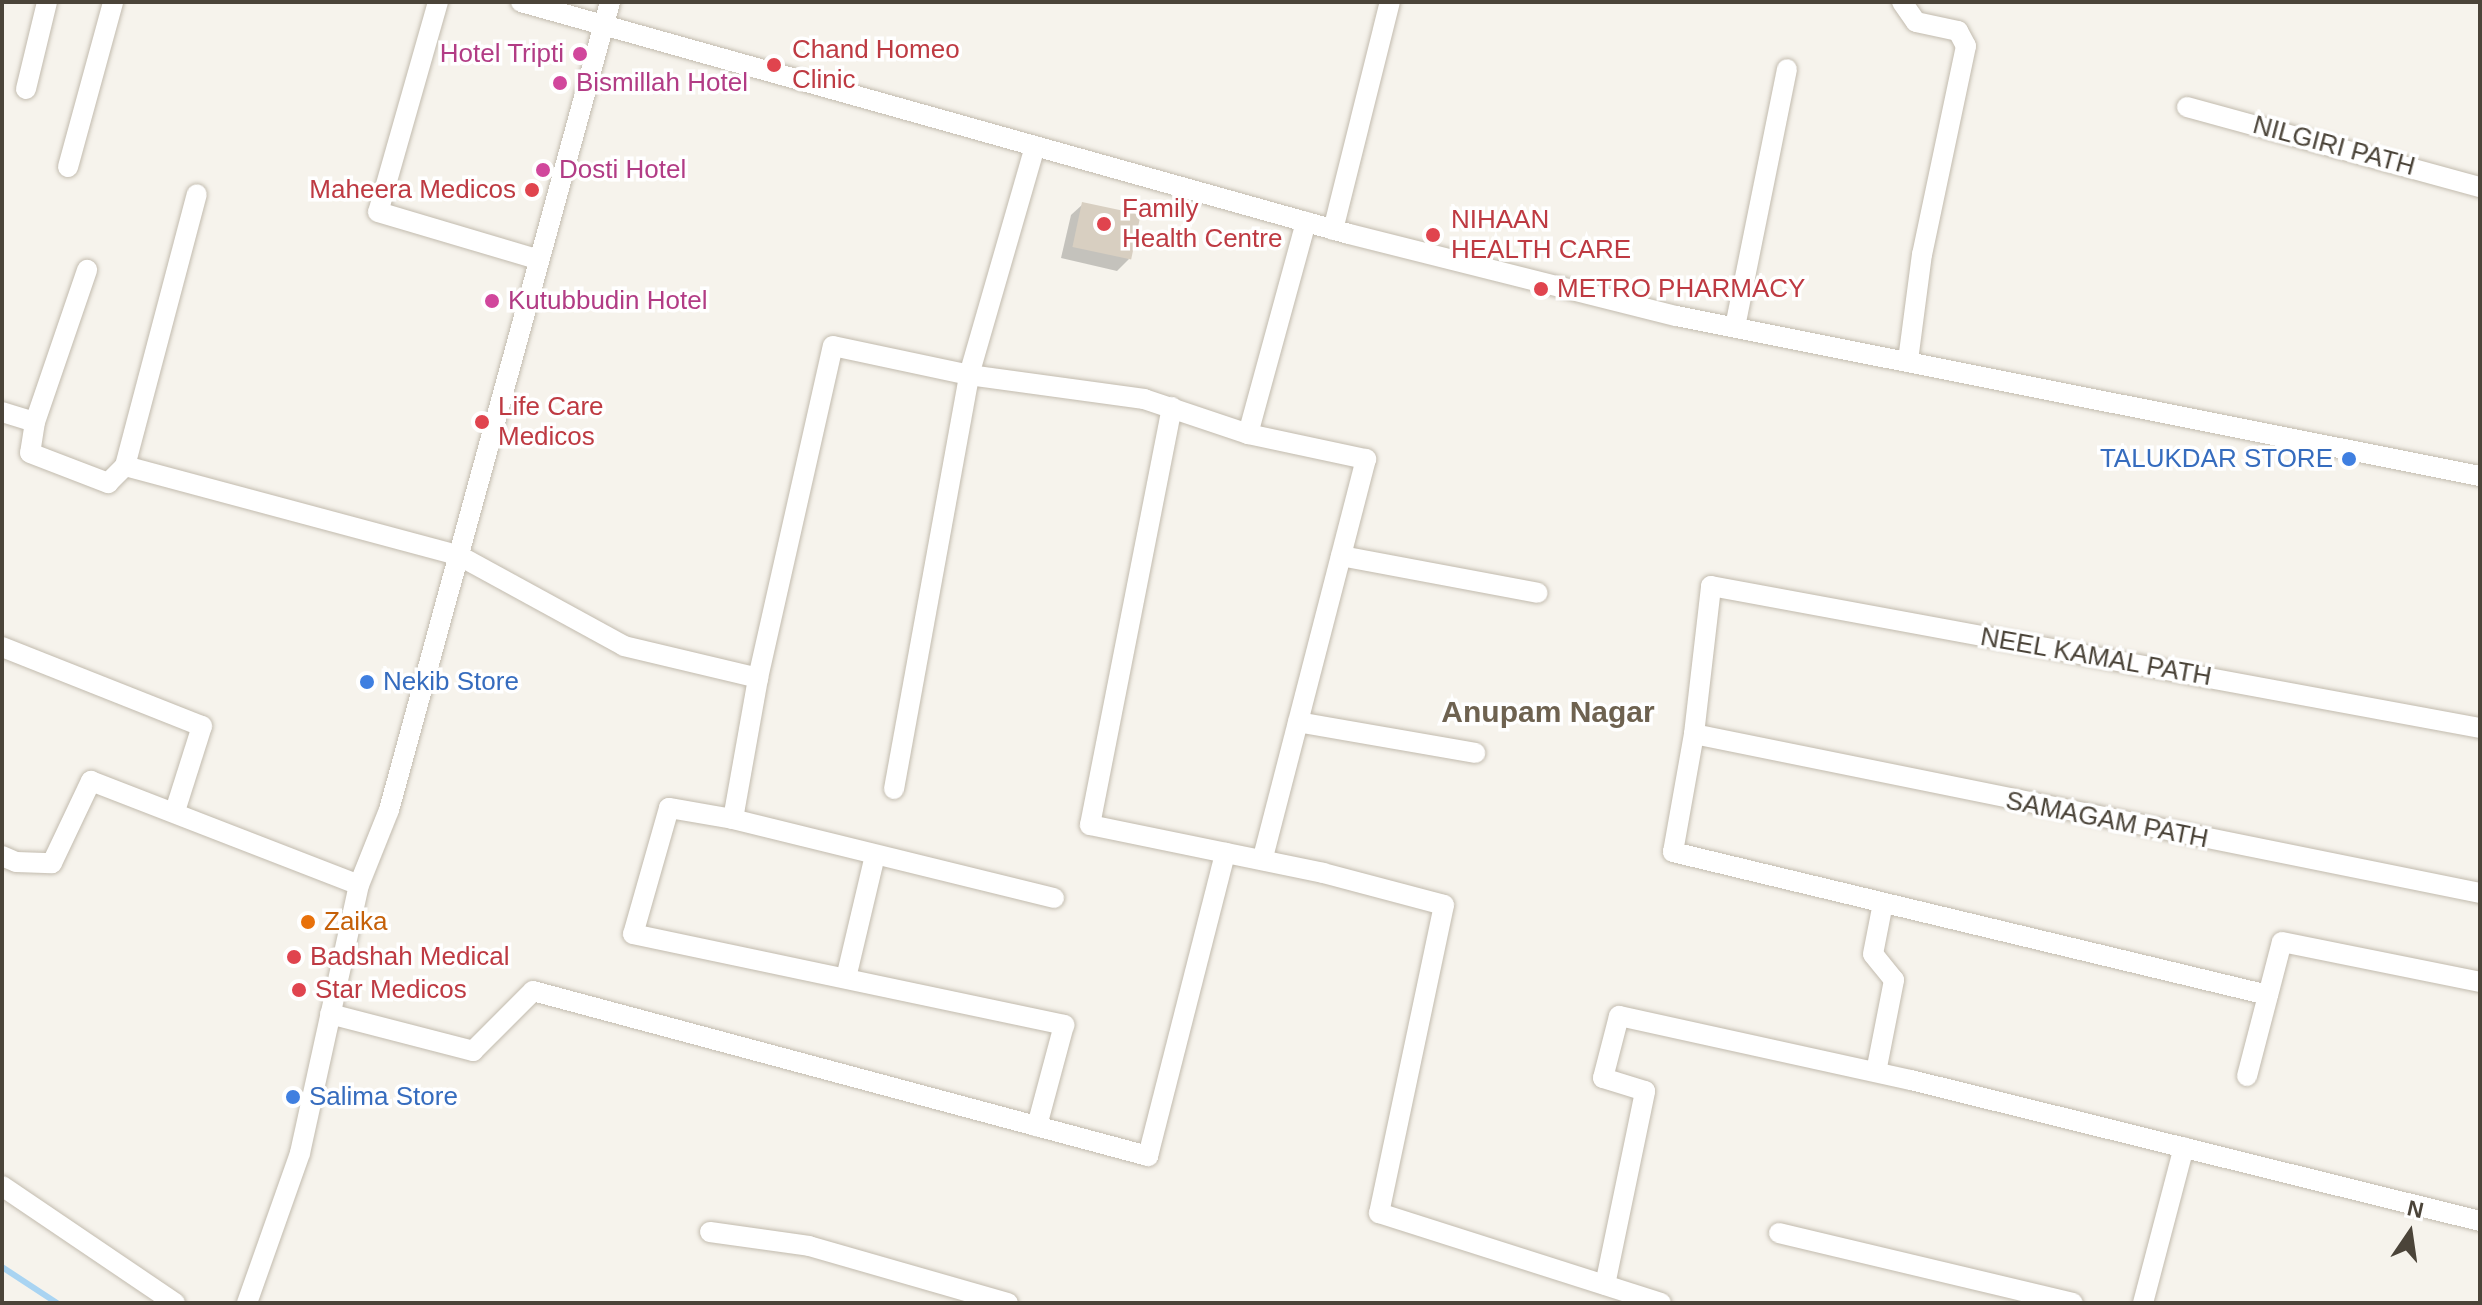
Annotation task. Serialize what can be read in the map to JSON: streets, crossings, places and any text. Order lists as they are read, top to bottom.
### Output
{
  "streets": {
    "street": ["NILGIRI PATH", "NEEL KAMAL PATH", "SAMAGAM PATH"]
  },
  "crossings": [
    ["NEEL KAMAL PATH", "SAMAGAM PATH"]
  ],
  "districts": ["Anupam Nagar"],
  "places": [
    "Hotel Tripti",
    "Chand Homeo Clinic",
    "Bismillah Hotel",
    "Dosti Hotel",
    "Maheera Medicos",
    "Family Health Centre",
    "NIHAAN HEALTH CARE",
    "METRO PHARMACY",
    "Kutubbudin Hotel",
    "Life Care Medicos",
    "TALUKDAR STORE",
    "Nekib Store",
    "Zaika",
    "Badshah Medical",
    "Star Medicos",
    "Salima Store"
  ],
  "north": "top"
}
